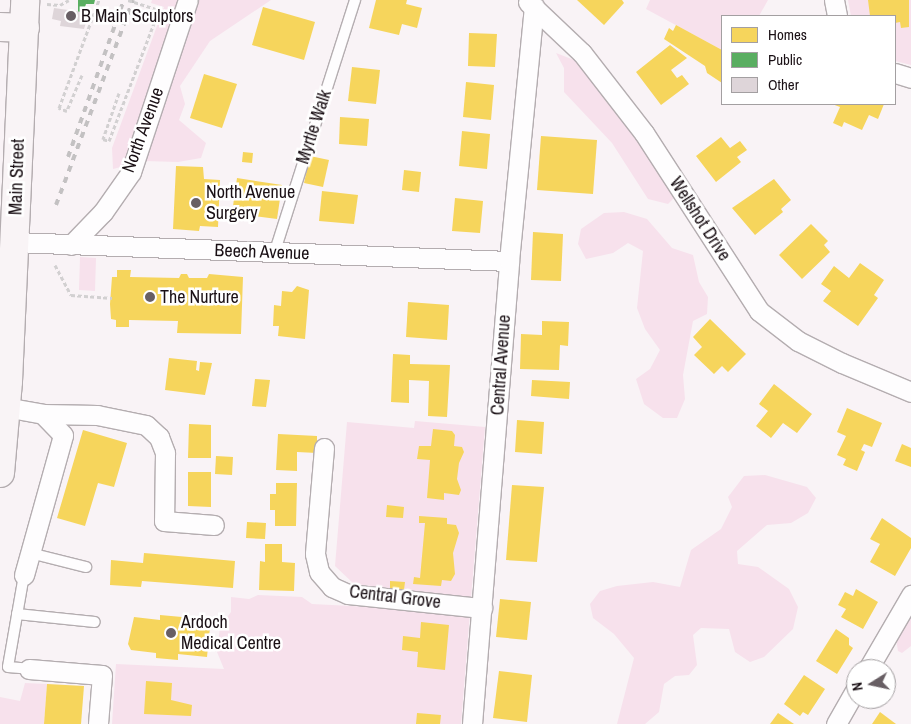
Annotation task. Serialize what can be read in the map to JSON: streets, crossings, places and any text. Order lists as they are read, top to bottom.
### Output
{
  "streets": {
    "main road": ["Main Street"],
    "street": [
      "North Avenue",
      "Wellshot Drive",
      "Beech Avenue",
      "Central Avenue",
      "Central Grove"
    ],
    "lane": ["Myrtle Walk"]
  },
  "crossings": [
    ["Myrtle Walk", "Beech Avenue"],
    ["North Avenue", "Beech Avenue"],
    ["Main Street", "Beech Avenue"],
    ["Wellshot Drive", "Central Avenue"],
    ["Beech Avenue", "Central Avenue"],
    ["Central Avenue", "Central Grove"]
  ],
  "places": [
    "B Main Sculptors",
    "North Avenue Surgery",
    "The Nurture",
    "Ardoch Medical Centre"
  ],
  "legend": ["Homes", "Public", "Other"],
  "north": "left"
}
